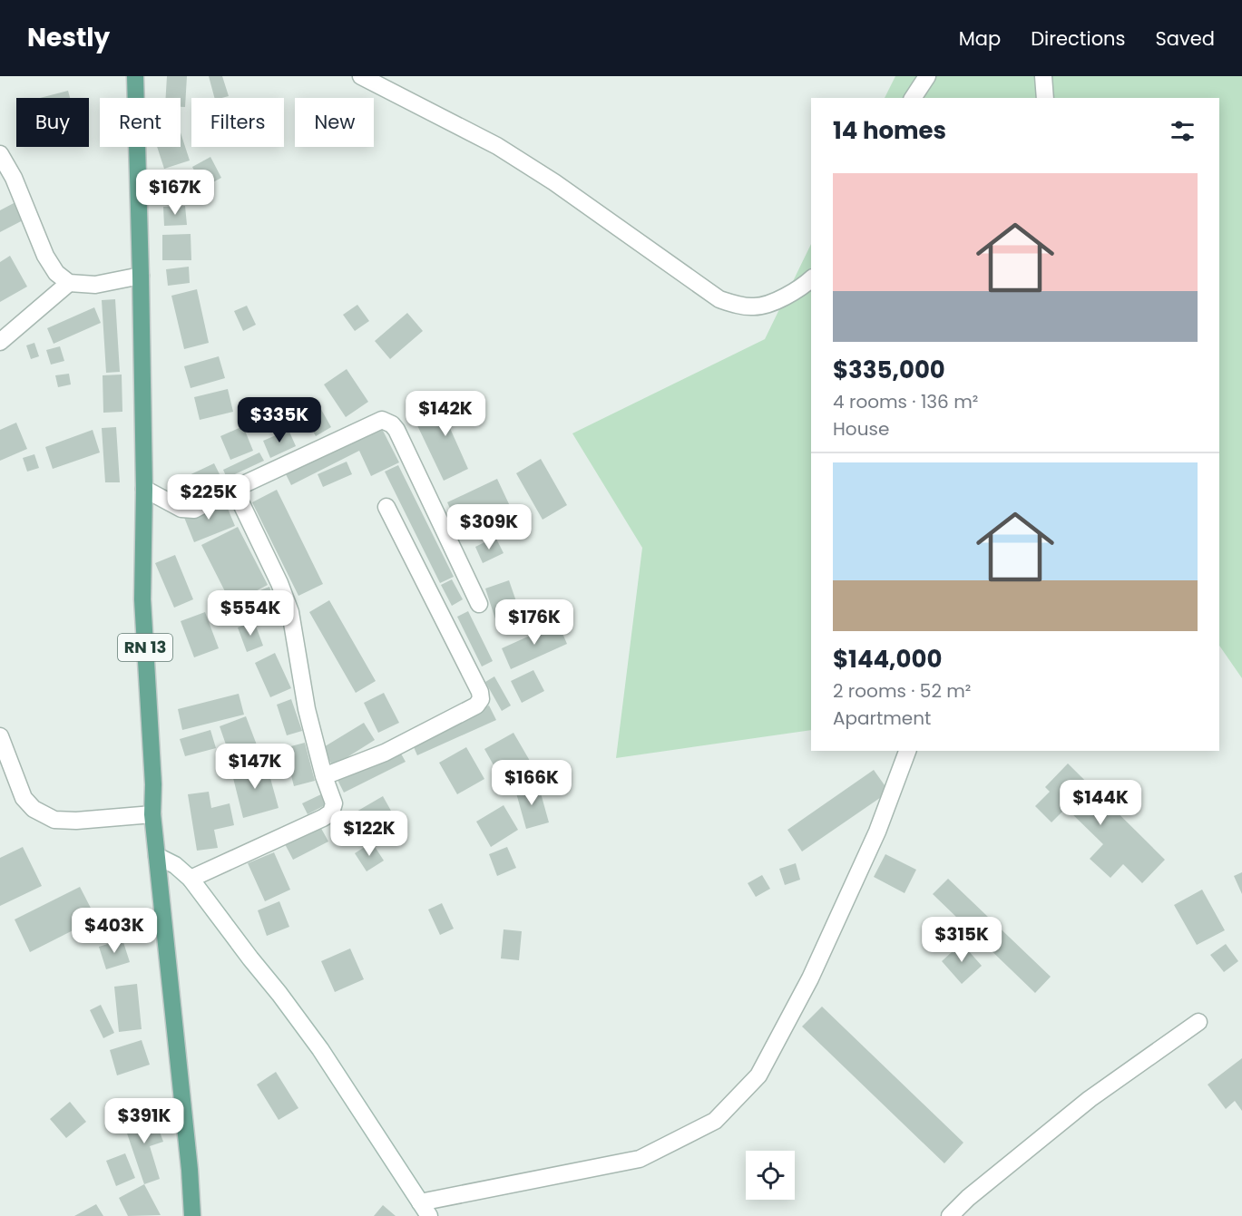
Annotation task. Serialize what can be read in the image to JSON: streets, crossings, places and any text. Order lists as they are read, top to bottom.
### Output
{
  "streets": {
    "main road": ["RN 13"]
  },
  "page": {
    "header": "Nestly",
    "nav": ["Map", "Directions", "Saved"],
    "chip": [
      "Buy",
      "Rent",
      "Filters",
      "New"
    ],
    "heading": "14 homes",
    "list": [
      {
        "name": "$335,000",
        "note": "4 rooms · 136 m² · House"
      },
      {
        "name": "$144,000",
        "note": "2 rooms · 52 m² · Apartment"
      }
    ],
    "price": [
      "$167K",
      "$142K",
      "$335K",
      "$225K",
      "$309K",
      "$554K",
      "$176K",
      "$147K",
      "$166K",
      "$144K",
      "$122K",
      "$403K",
      "$315K",
      "$391K"
    ]
  }
}
